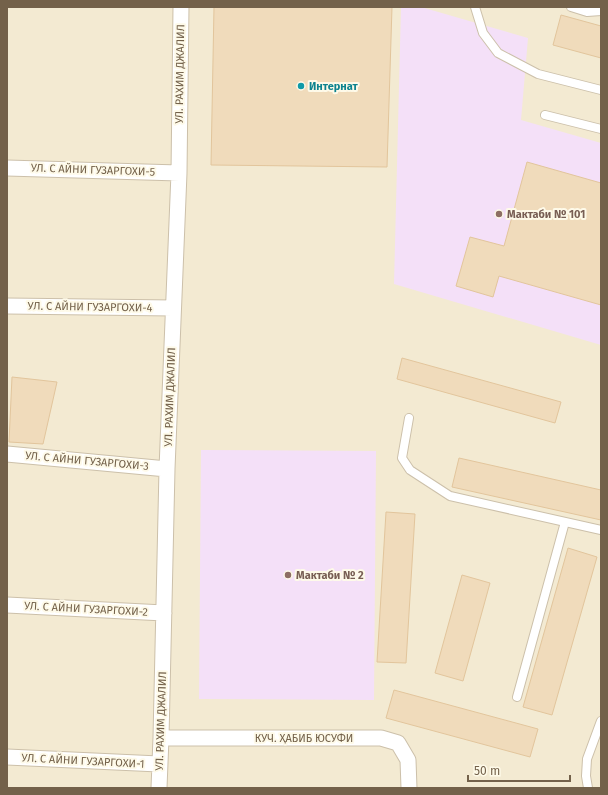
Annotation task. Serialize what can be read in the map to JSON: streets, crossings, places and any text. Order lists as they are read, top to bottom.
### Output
{
  "streets": {
    "street": [
      "УЛ. РАХИМ ДЖАЛИЛ",
      "УЛ. С АЙНИ ГУЗАРГОХИ-5",
      "УЛ. С АЙНИ ГУЗАРГОХИ-4",
      "УЛ. С АЙНИ ГУЗАРГОХИ-3",
      "УЛ. С АЙНИ ГУЗАРГОХИ-2",
      "КУЧ. ҲАБИБ ЮСУФИ",
      "УЛ. С АЙНИ ГУЗАРГОХИ-1"
    ]
  },
  "crossings": [
    ["УЛ. РАХИМ ДЖАЛИЛ", "УЛ. С АЙНИ ГУЗАРГОХИ-5"],
    ["УЛ. РАХИМ ДЖАЛИЛ", "УЛ. С АЙНИ ГУЗАРГОХИ-4"],
    ["УЛ. РАХИМ ДЖАЛИЛ", "УЛ. С АЙНИ ГУЗАРГОХИ-3"],
    ["УЛ. РАХИМ ДЖАЛИЛ", "УЛ. С АЙНИ ГУЗАРГОХИ-2"],
    ["УЛ. РАХИМ ДЖАЛИЛ", "КУЧ. ҲАБИБ ЮСУФИ"],
    ["УЛ. РАХИМ ДЖАЛИЛ", "УЛ. С АЙНИ ГУЗАРГОХИ-1"]
  ],
  "places": ["Интернат", "Мактаби № 101", "Мактаби № 2"],
  "scale_bar": "50 m"
}
